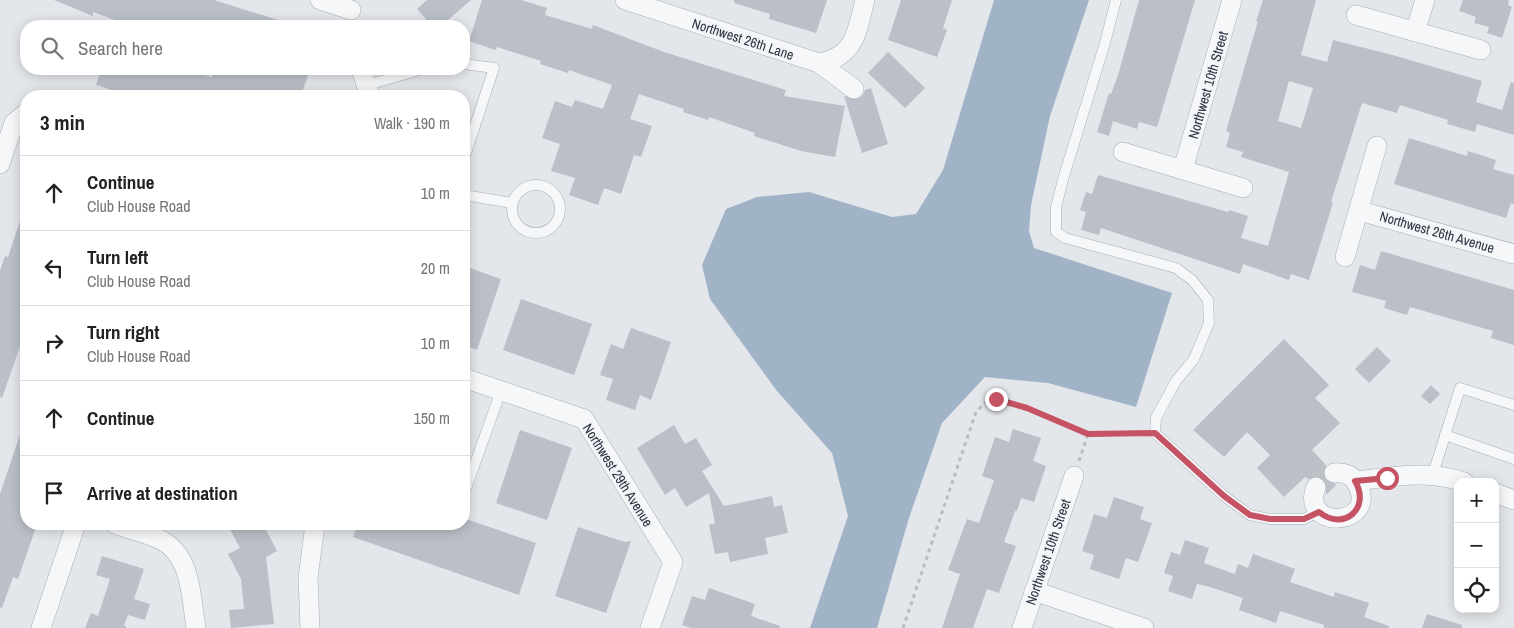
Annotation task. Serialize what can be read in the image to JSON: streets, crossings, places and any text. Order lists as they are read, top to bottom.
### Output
{
  "streets": {
    "street": [
      "Northwest 26th Lane",
      "Northwest 10th Street",
      "Northwest 26th Avenue",
      "Northwest 29th Avenue"
    ]
  },
  "page": {
    "search": "Search here",
    "heading": ["3 min", "Walk · 190 m"],
    "list": [
      ["Continue", "Club House Road", "10 m"],
      ["Turn left", "Club House Road", "20 m"],
      ["Turn right", "Club House Road", "10 m"],
      ["Continue", "150 m"],
      "Arrive at destination"
    ],
    "map_buttons": ["+", "−"]
  }
}
